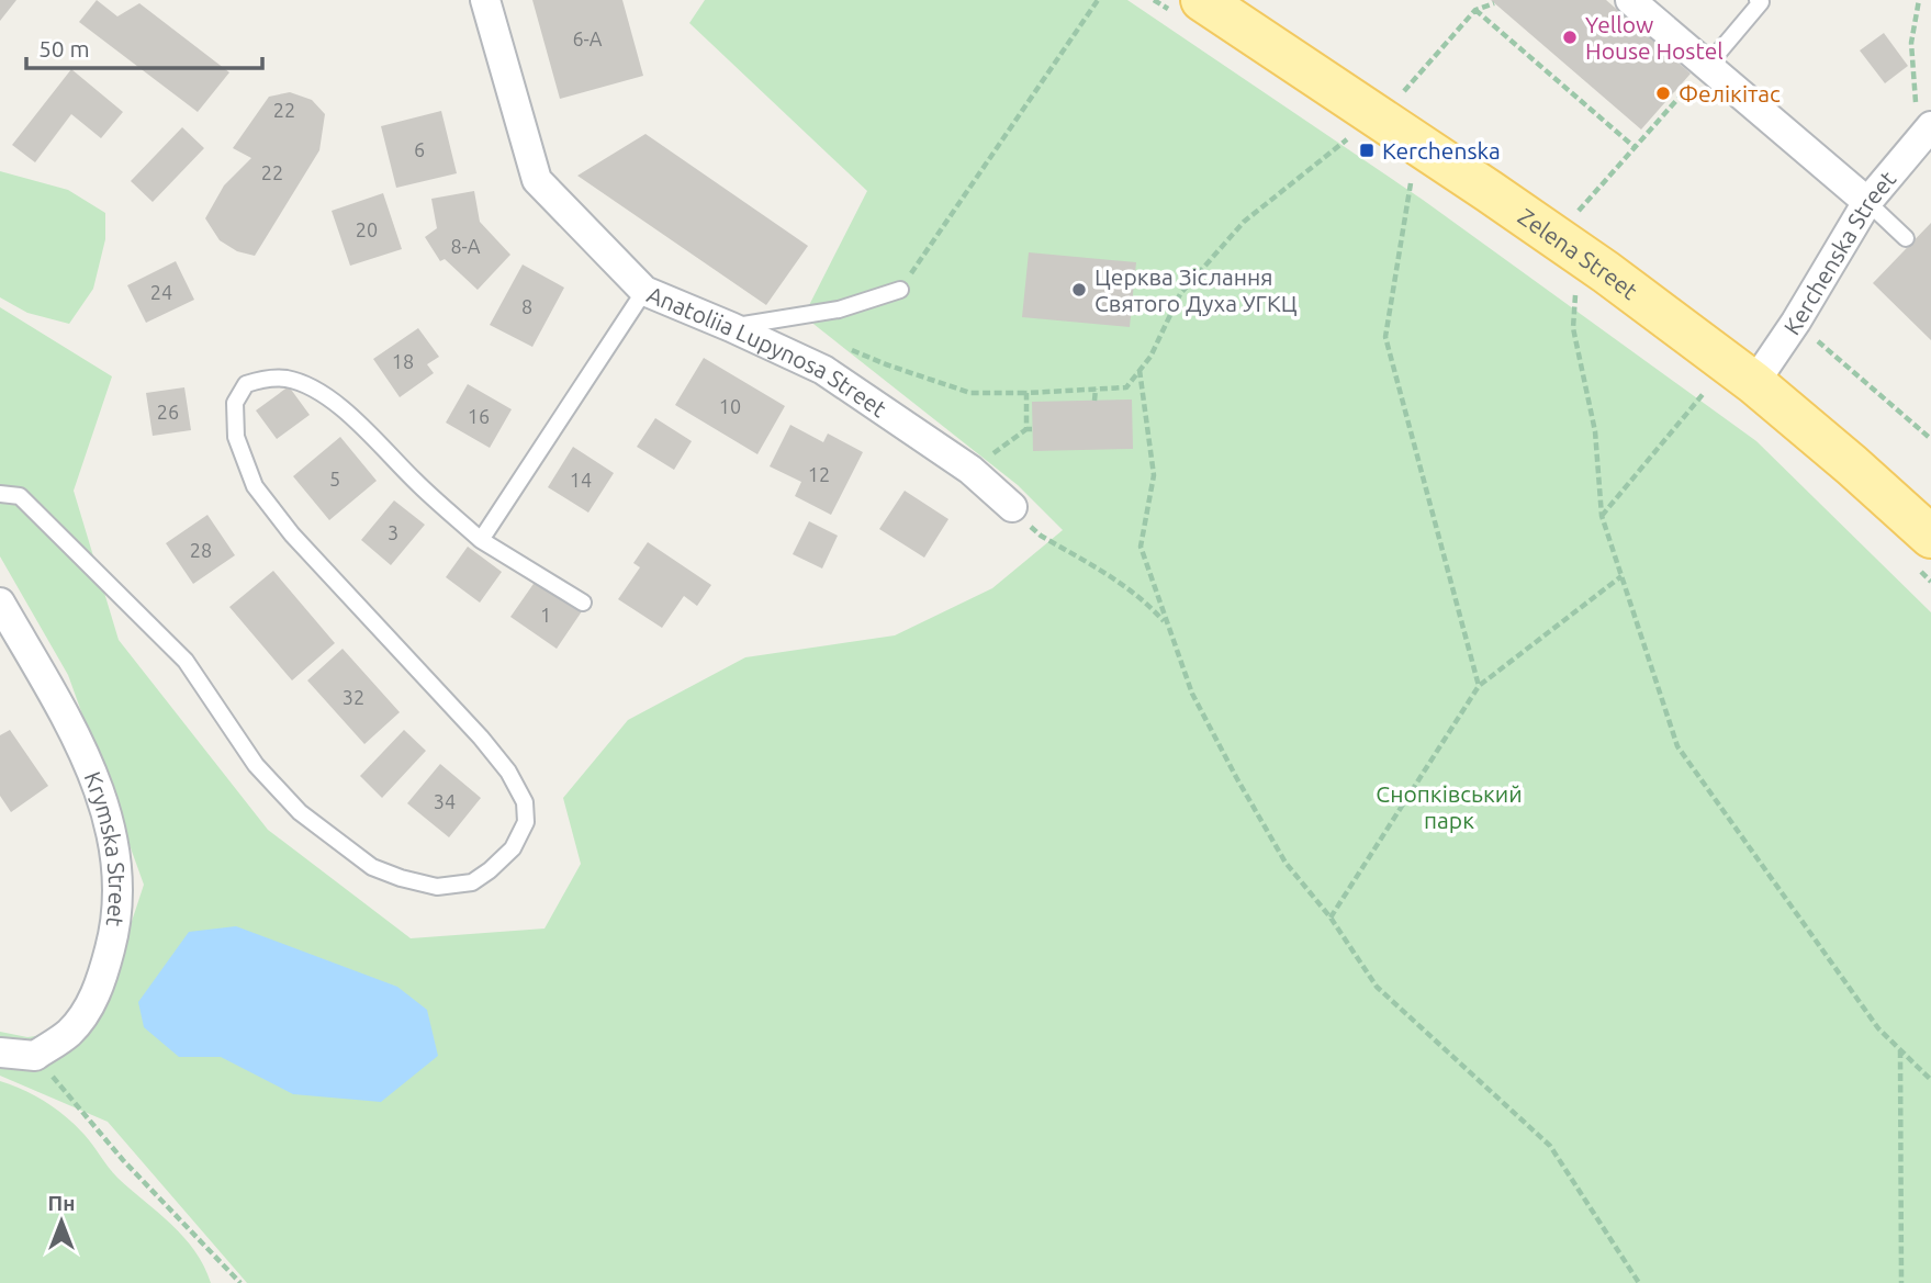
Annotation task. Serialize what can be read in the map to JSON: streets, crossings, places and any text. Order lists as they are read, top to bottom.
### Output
{
  "streets": {
    "main road": ["Zelena Street"],
    "street": ["Kerchenska Street", "Anatoliia Lupynosa Street", "Krymska Street"]
  },
  "crossings": [
    ["Zelena Street", "Kerchenska Street"]
  ],
  "parks": ["Снопківський парк"],
  "places": {
    "other": ["Yellow House Hostel", "Фелікітас", "Церква Зіслання Святого Духа УГКЦ"],
    "transit": ["Kerchenska"]
  },
  "house_numbers": [
    "6-А",
    "22",
    "6",
    "22",
    "20",
    "8-А",
    "24",
    "8",
    "18",
    "10",
    "26",
    "16",
    "12",
    "5",
    "14",
    "3",
    "28",
    "1",
    "32",
    "34"
  ],
  "scale_bar": "50 m",
  "north": "top"
}
